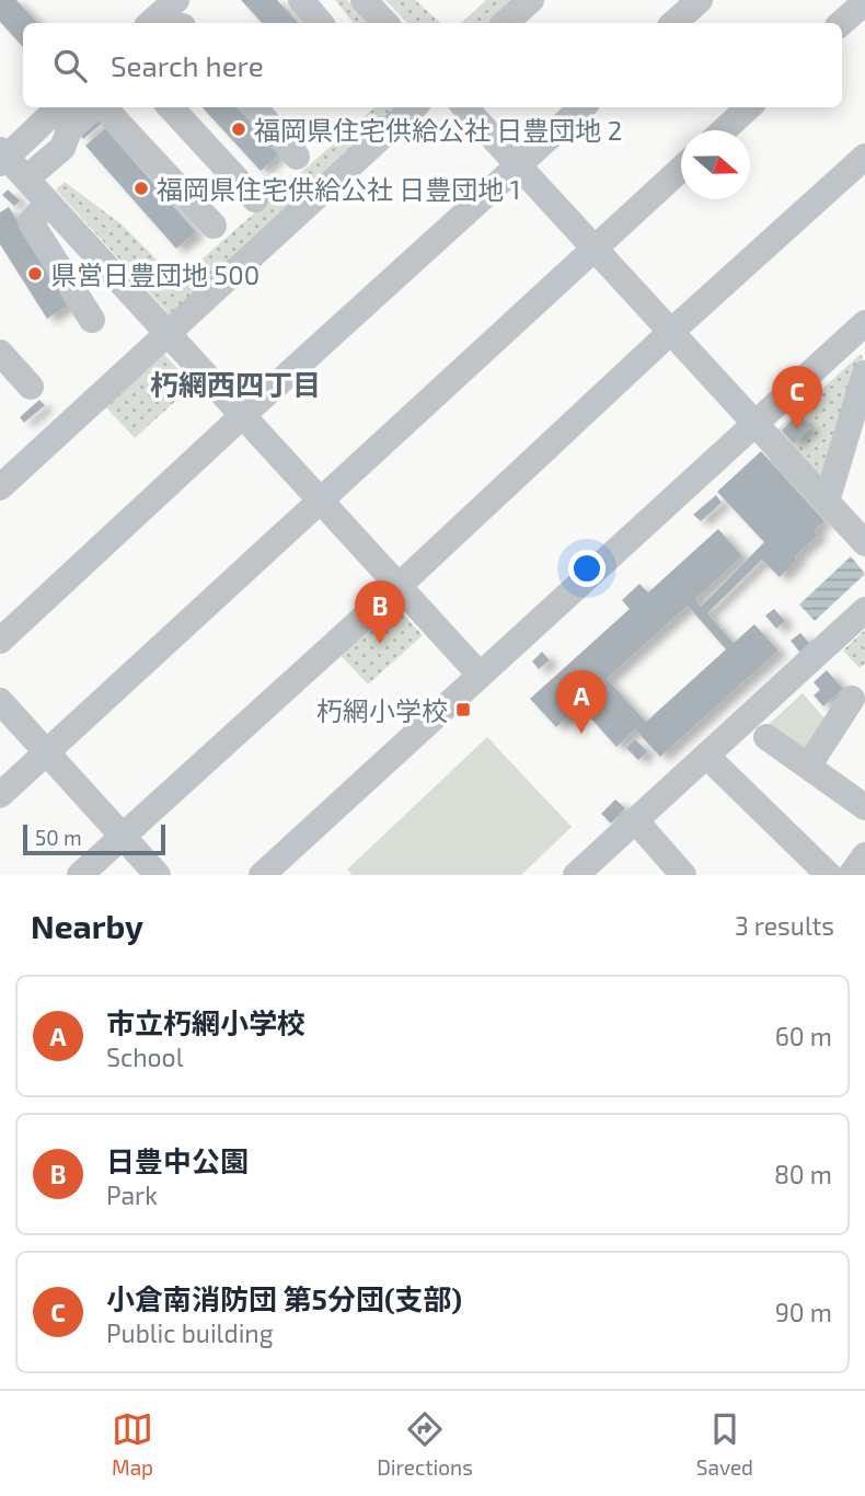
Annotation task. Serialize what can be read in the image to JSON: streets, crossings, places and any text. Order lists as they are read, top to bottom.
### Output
{
  "districts": ["朽網西四丁目"],
  "places": {
    "other": ["福岡県住宅供給公社 日豊団地 2", "福岡県住宅供給公社 日豊団地 1", "県営日豊団地 500"],
    "transit": ["朽網小学校"]
  },
  "scale_bar": "50 m",
  "north": "right",
  "page": {
    "search": "Search here",
    "pins": ["C", "B", "A"],
    "scale": "50 m",
    "heading": ["Nearby", "3 results"],
    "list": [
      {
        "mark": "A",
        "name": "市立朽網小学校",
        "note": "School",
        "value": "60 m"
      },
      {
        "mark": "B",
        "name": "日豊中公園",
        "note": "Park",
        "value": "80 m"
      },
      {
        "mark": "C",
        "name": "小倉南消防団 第5分団(支部)",
        "note": "Public building",
        "value": "90 m"
      }
    ],
    "nav": ["Map", "Directions", "Saved"]
  }
}
